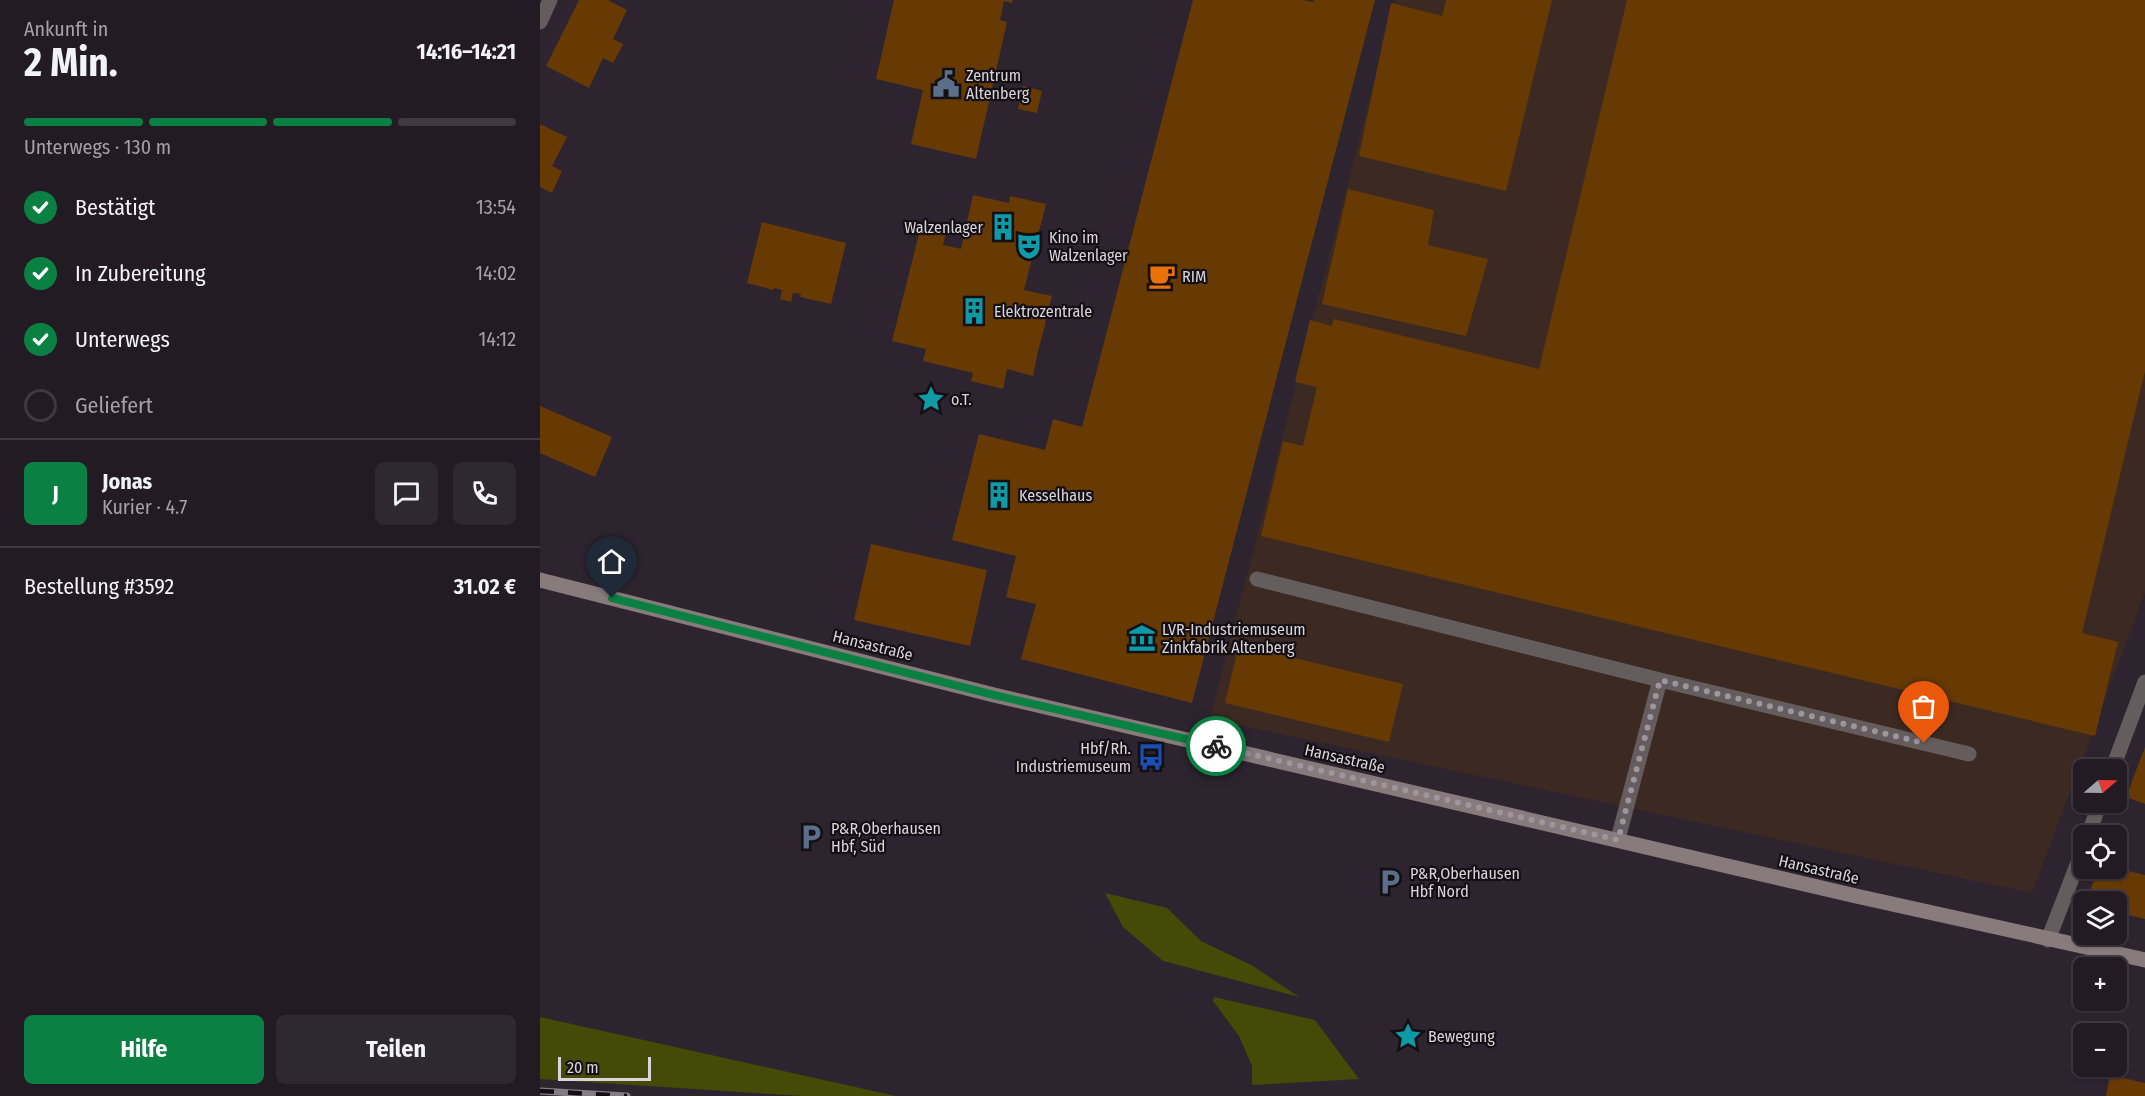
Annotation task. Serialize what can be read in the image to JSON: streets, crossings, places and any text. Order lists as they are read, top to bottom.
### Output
{
  "streets": {
    "main road": ["Hansastraße"]
  },
  "places": {
    "public building": ["Zentrum Altenberg"],
    "building": ["Walzenlager", "Elektrozentrale", "Kesselhaus"],
    "theatre": ["Kino im Walzenlager"],
    "cafe": ["RIM"],
    "place": ["o.T.", "Bewegung"],
    "museum": ["LVR-Industriemuseum Zinkfabrik Altenberg"],
    "bus stop": ["Hbf/Rh. Industriemuseum"],
    "parking": ["P&R,Oberhausen Hbf, Süd", "P&R,Oberhausen Hbf Nord"]
  },
  "scale_bar": "20 m",
  "north": "right",
  "page": {
    "heading": ["2 Min.", "Ankunft in", "14:16–14:21"],
    "panel": [
      "Jonas",
      "Kurier · 4.7",
      "Bestellung #3592",
      "31.02 €"
    ],
    "bar": "Unterwegs · 130 m",
    "list": [
      ["Bestätigt", "13:54"],
      ["In Zubereitung", "14:02"],
      ["Unterwegs", "14:12"],
      "Geliefert"
    ],
    "round": "J",
    "map_buttons": ["+", "−"],
    "buttons": ["Hilfe", "Teilen"],
    "scale": "20 m"
  }
}
